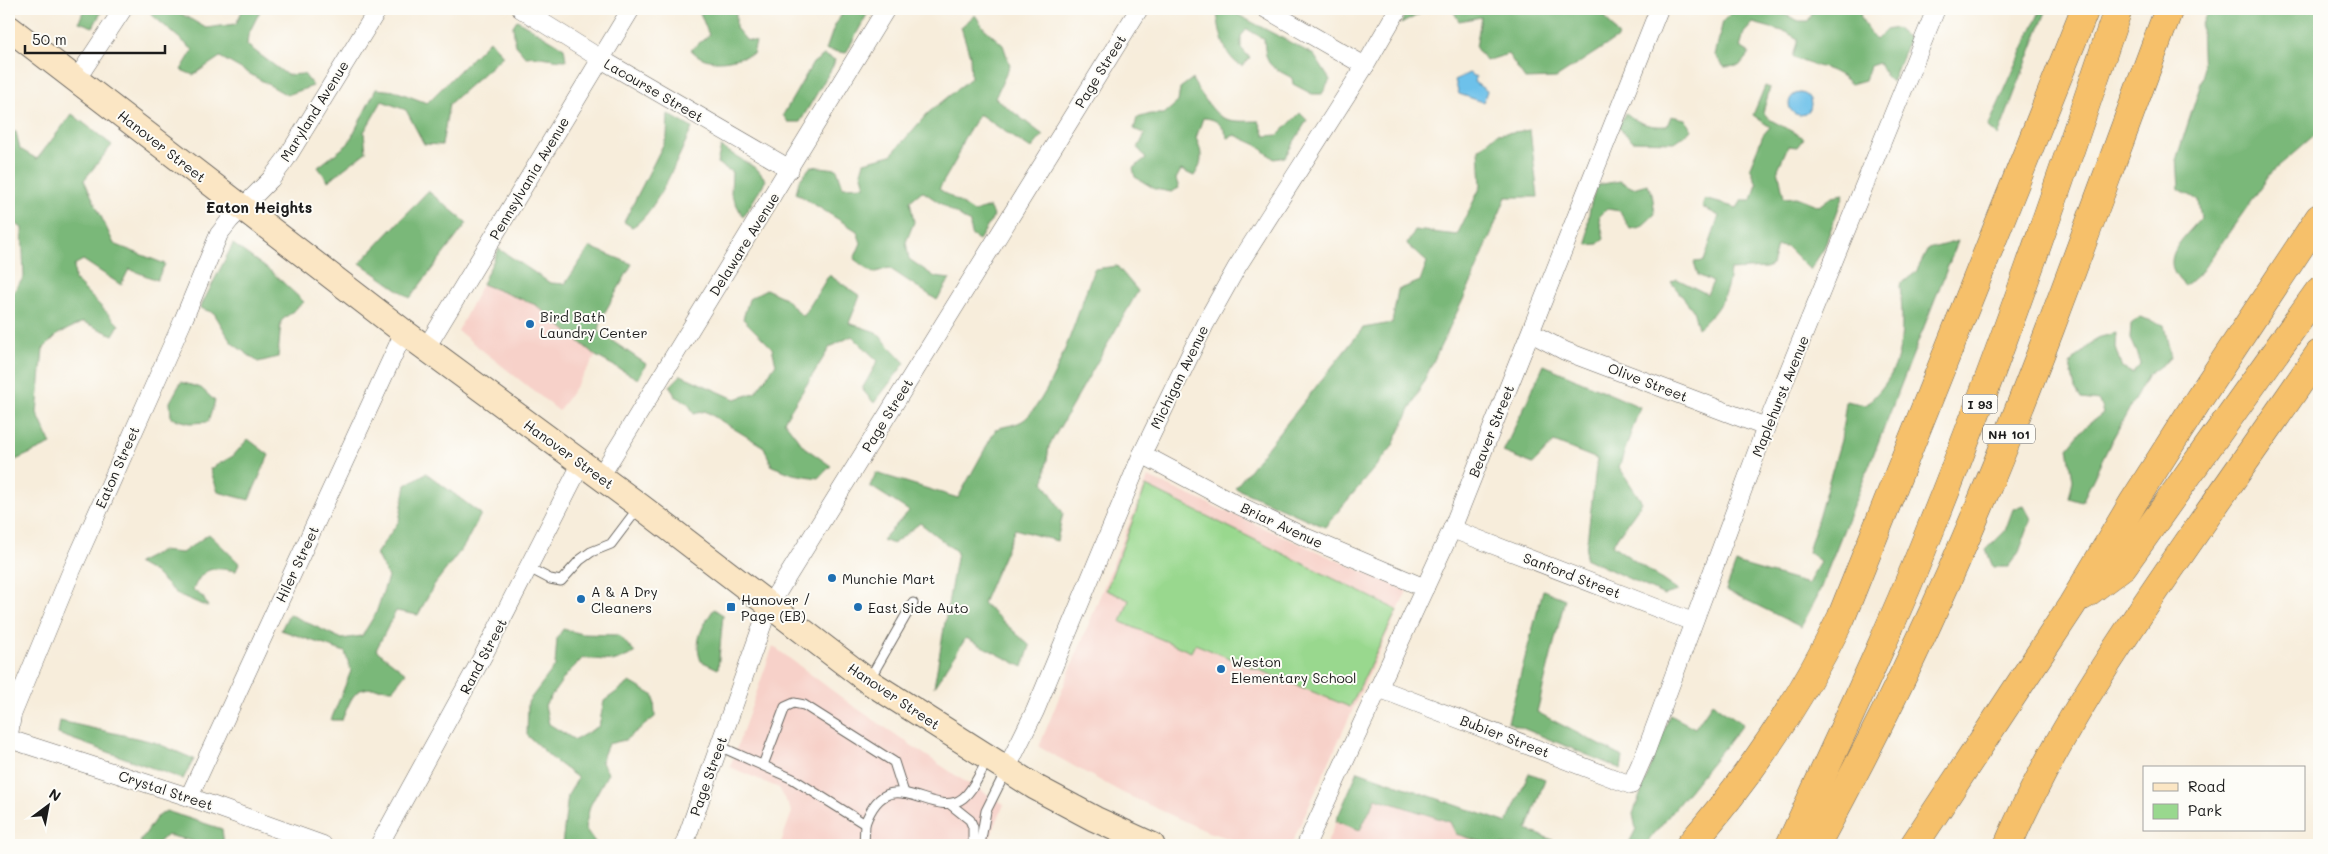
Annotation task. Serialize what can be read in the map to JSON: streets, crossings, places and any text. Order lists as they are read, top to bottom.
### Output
{
  "streets": {
    "highway": ["I 93", "NH 101"],
    "main road": ["Hanover Street"],
    "street": [
      "Page Street",
      "Lacourse Street",
      "Maryland Avenue",
      "Pennsylvania Avenue",
      "Delaware Avenue",
      "Michigan Avenue",
      "Olive Street",
      "Maplehurst Avenue",
      "Beaver Street",
      "Eaton Street",
      "Briar Avenue",
      "Hiler Street",
      "Sanford Street",
      "Rand Street",
      "Bubier Street",
      "Crystal Street"
    ]
  },
  "crossings": [
    ["Page Street", "Hanover Street"],
    ["Lacourse Street", "Pennsylvania Avenue"],
    ["Lacourse Street", "Delaware Avenue"],
    ["Maryland Avenue", "Hanover Street"],
    ["Maryland Avenue", "Eaton Street"],
    ["Hanover Street", "Pennsylvania Avenue"],
    ["Hanover Street", "Delaware Avenue"],
    ["Hanover Street", "Michigan Avenue"],
    ["Hanover Street", "Eaton Street"],
    ["Hanover Street", "Hiler Street"],
    ["Hanover Street", "Rand Street"],
    ["Delaware Avenue", "Rand Street"],
    ["Michigan Avenue", "Briar Avenue"],
    ["Olive Street", "Maplehurst Avenue"],
    ["Olive Street", "Beaver Street"],
    ["Maplehurst Avenue", "Sanford Street"],
    ["Maplehurst Avenue", "Bubier Street"],
    ["Beaver Street", "Briar Avenue"],
    ["Beaver Street", "Sanford Street"],
    ["Beaver Street", "Bubier Street"],
    ["Eaton Street", "Crystal Street"],
    ["Hiler Street", "Crystal Street"]
  ],
  "districts": ["Eaton Heights"],
  "places": {
    "other": [
      "Bird Bath Laundry Center",
      "Munchie Mart",
      "A & A Dry Cleaners",
      "East Side Auto",
      "Weston Elementary School"
    ],
    "transit": ["Hanover / Page (EB)"]
  },
  "legend": ["Road", "Park"],
  "scale_bar": "50 m",
  "north": "top right"
}
